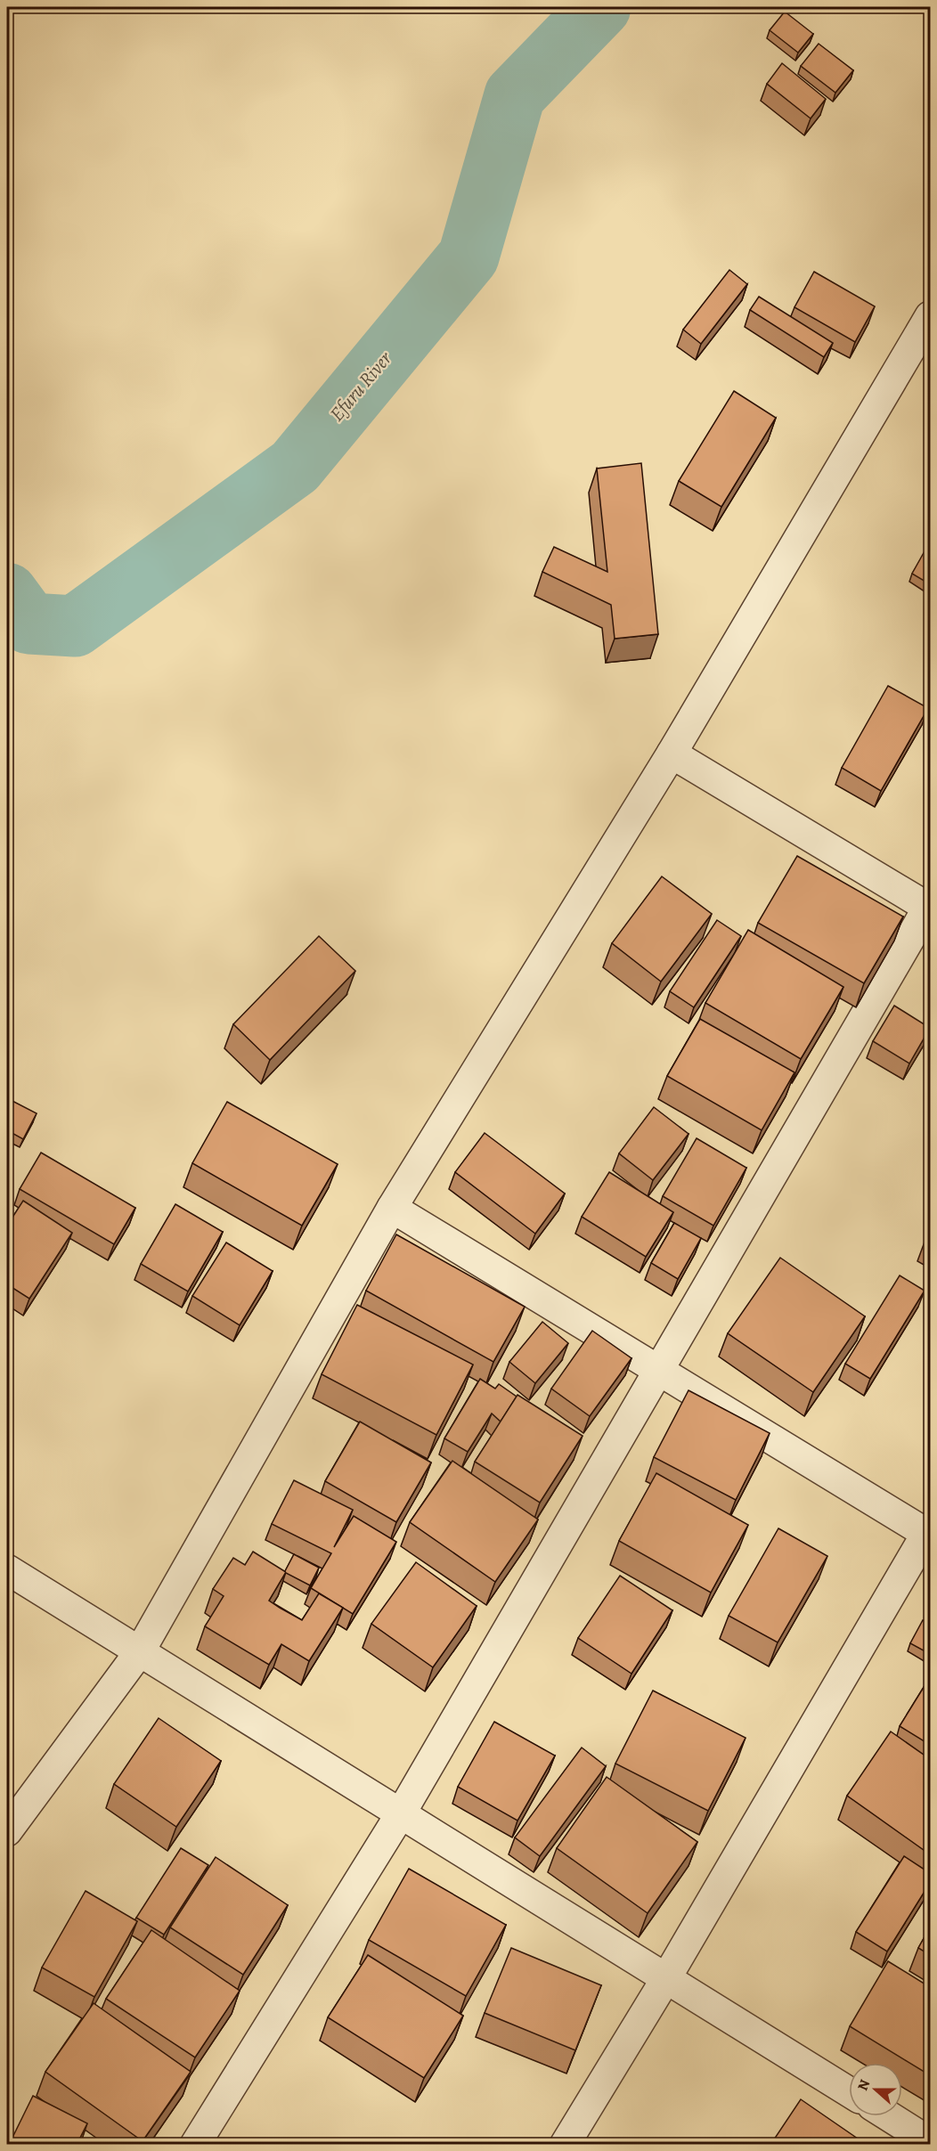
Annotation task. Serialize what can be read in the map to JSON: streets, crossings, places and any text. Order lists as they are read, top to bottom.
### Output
{
  "water": ["Efuru River"],
  "north": "left"
}
